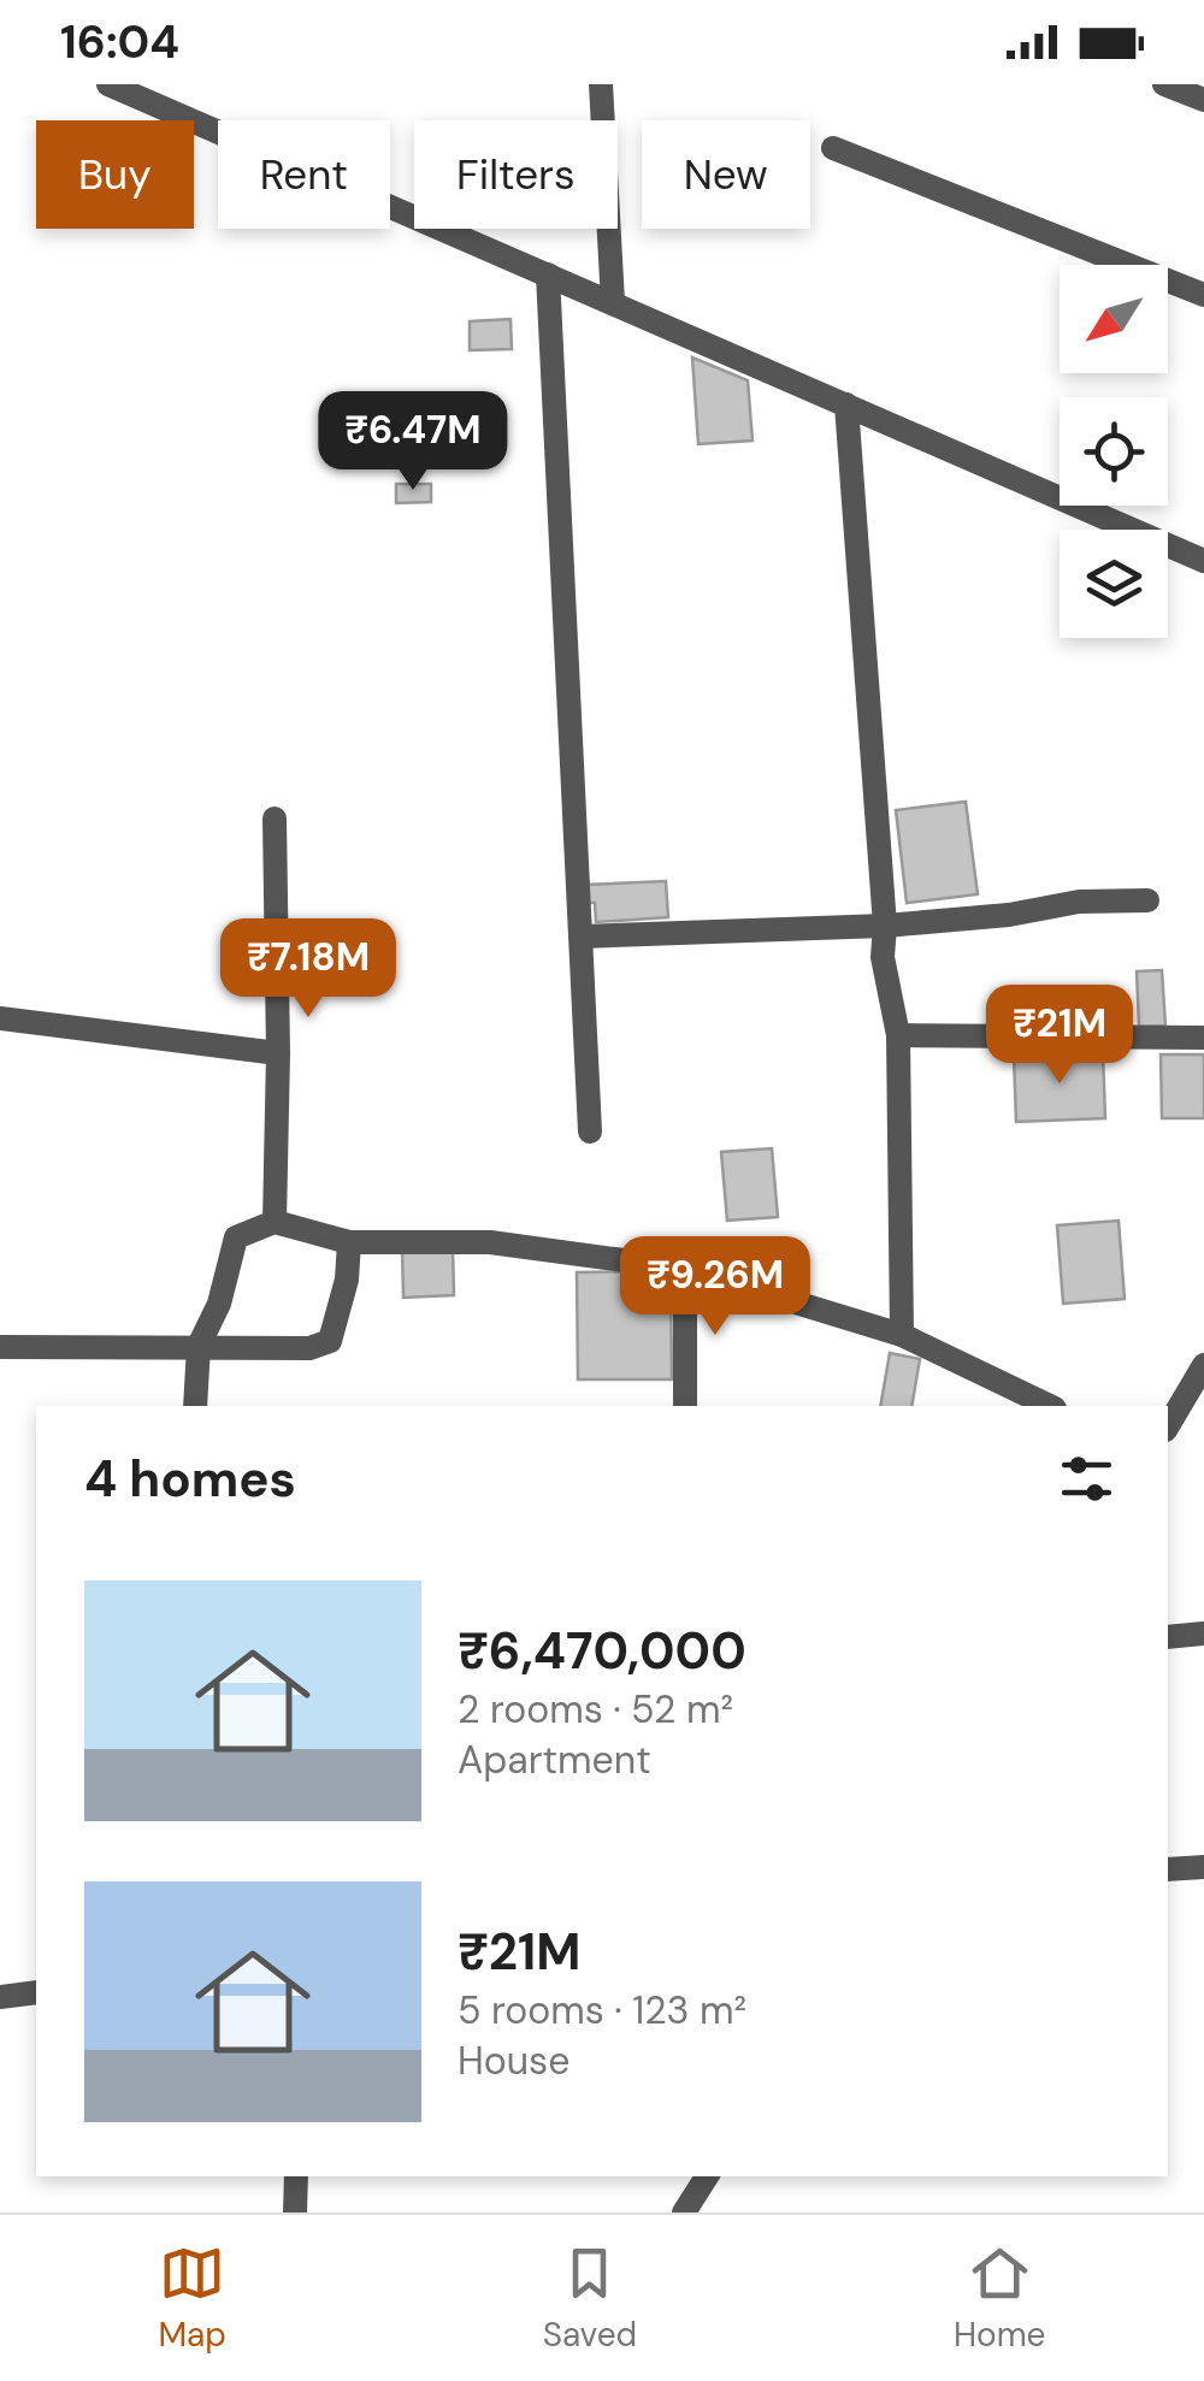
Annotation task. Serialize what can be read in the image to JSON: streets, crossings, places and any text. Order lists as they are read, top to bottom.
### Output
{
  "north": "bottom left",
  "page": {
    "status": "16:04",
    "chip": [
      "Buy",
      "Rent",
      "Filters",
      "New"
    ],
    "price": [
      "₹6.47M",
      "₹7.18M",
      "₹21M",
      "₹9.26M"
    ],
    "heading": "4 homes",
    "list": [
      {
        "name": "₹6,470,000",
        "note": "2 rooms · 52 m² · Apartment"
      },
      {
        "name": "₹21M",
        "note": "5 rooms · 123 m² · House"
      }
    ],
    "tabs": ["Map", "Saved", "Home"]
  }
}
